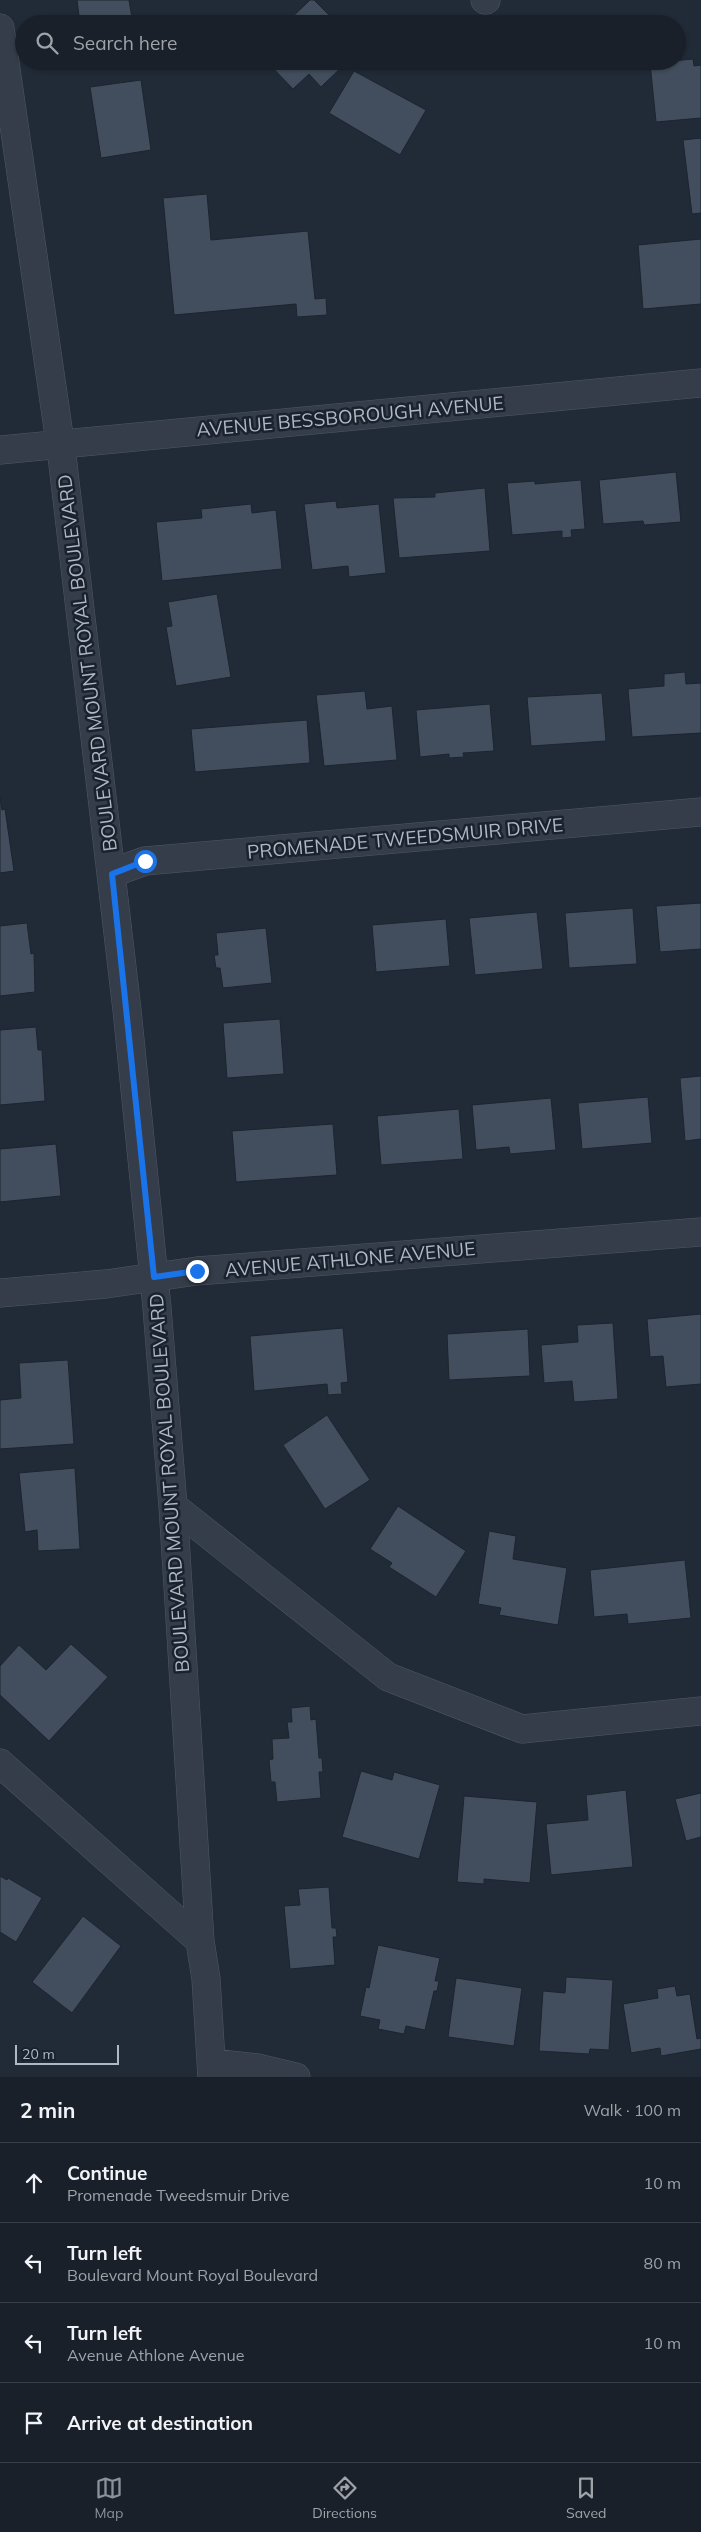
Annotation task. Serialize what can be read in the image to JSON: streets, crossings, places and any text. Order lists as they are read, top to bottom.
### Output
{
  "streets": {
    "street": [
      "AVENUE BESSBOROUGH AVENUE",
      "BOULEVARD MOUNT ROYAL BOULEVARD",
      "PROMENADE TWEEDSMUIR DRIVE",
      "AVENUE ATHLONE AVENUE"
    ]
  },
  "crossings": [
    ["AVENUE BESSBOROUGH AVENUE", "BOULEVARD MOUNT ROYAL BOULEVARD"],
    ["BOULEVARD MOUNT ROYAL BOULEVARD", "PROMENADE TWEEDSMUIR DRIVE"],
    ["BOULEVARD MOUNT ROYAL BOULEVARD", "AVENUE ATHLONE AVENUE"]
  ],
  "scale_bar": "20 m",
  "page": {
    "search": "Search here",
    "scale": "20 m",
    "heading": ["2 min", "Walk · 100 m"],
    "list": [
      ["Continue", "Promenade Tweedsmuir Drive", "10 m"],
      ["Turn left", "Boulevard Mount Royal Boulevard", "80 m"],
      ["Turn left", "Avenue Athlone Avenue", "10 m"],
      "Arrive at destination"
    ],
    "nav": ["Map", "Directions", "Saved"]
  }
}
